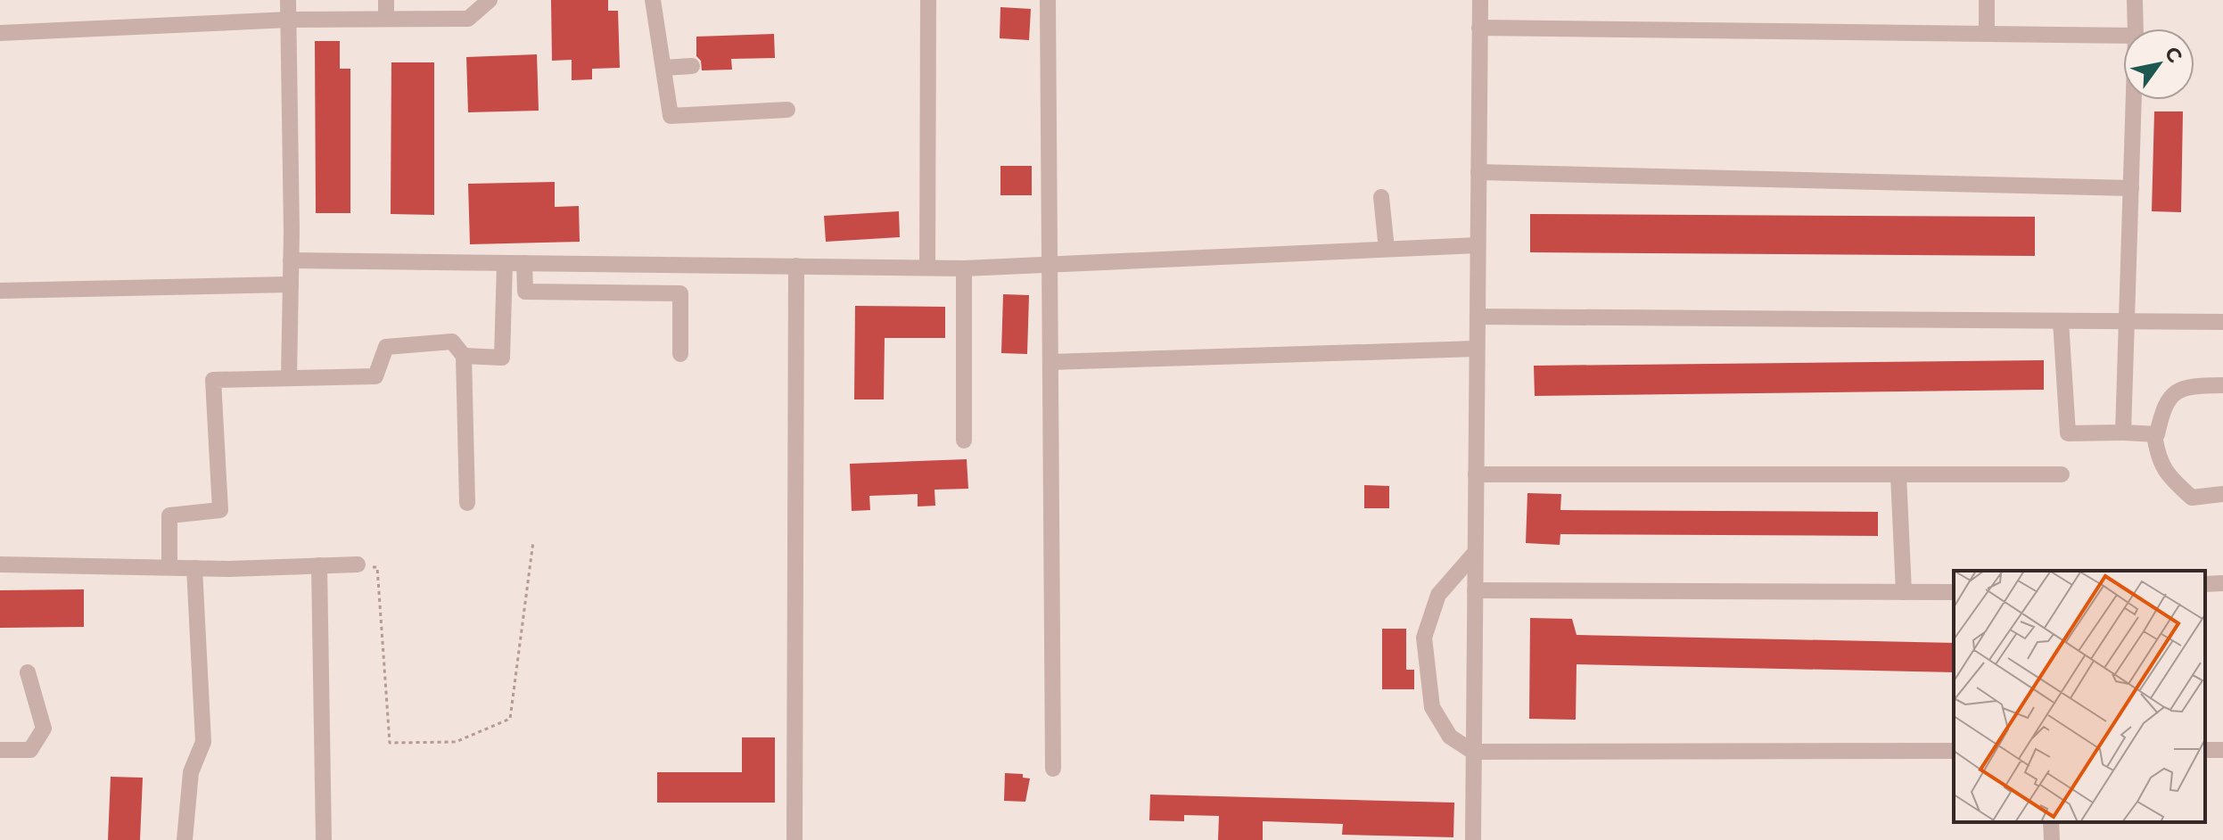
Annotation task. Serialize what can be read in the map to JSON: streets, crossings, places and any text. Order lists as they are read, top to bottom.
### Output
{
  "north": "top right"
}
